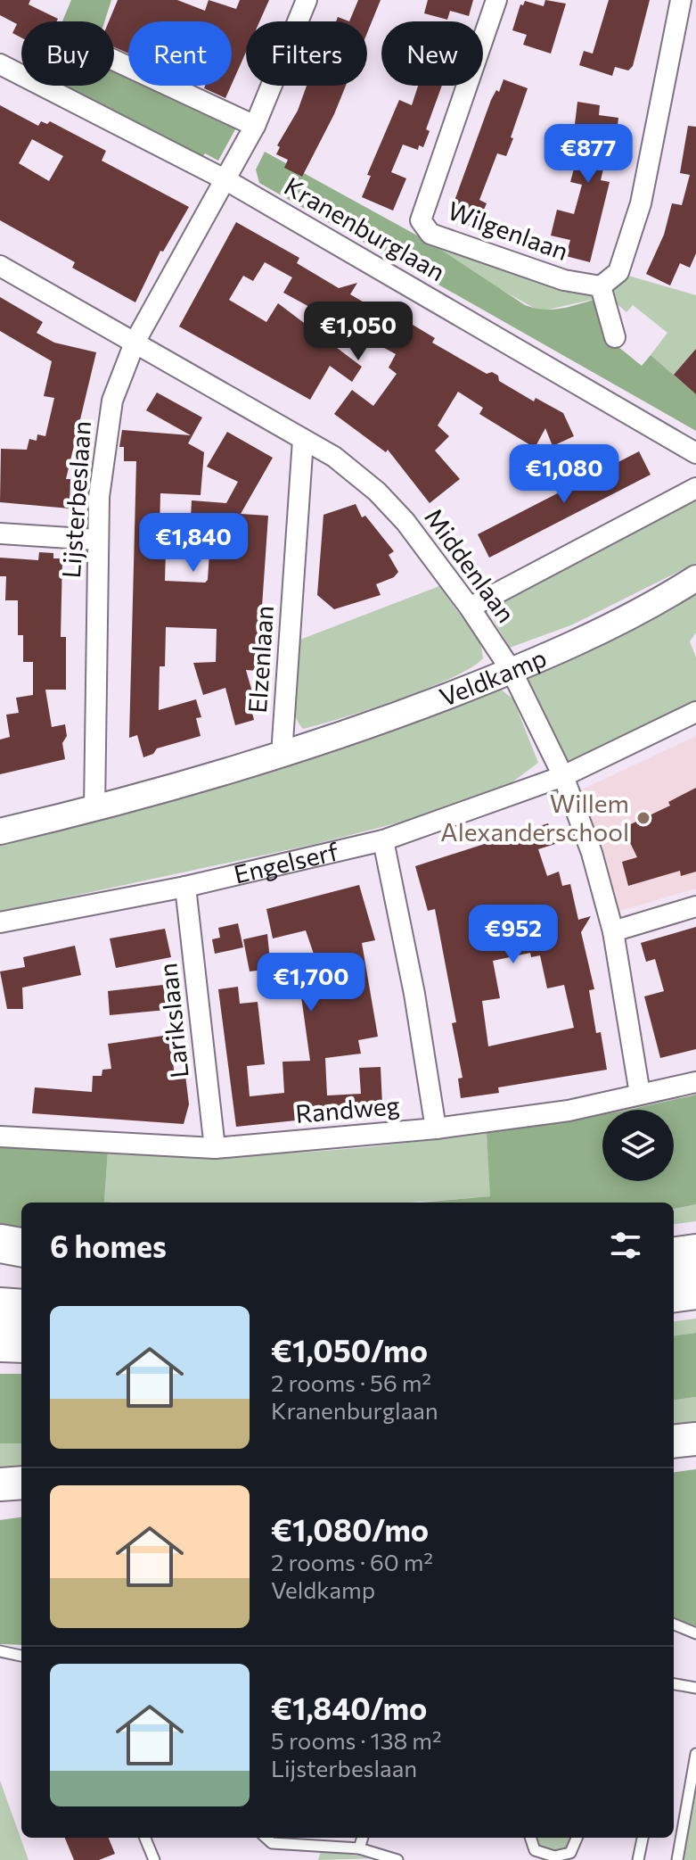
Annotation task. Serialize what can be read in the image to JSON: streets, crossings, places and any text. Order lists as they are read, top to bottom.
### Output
{
  "streets": {
    "street": [
      "Kranenburglaan",
      "Wilgenlaan",
      "Lijsterbeslaan",
      "Middenlaan",
      "Elzenlaan",
      "Veldkamp",
      "Engelserf",
      "Larikslaan",
      "Randweg"
    ]
  },
  "crossings": [
    ["Kranenburglaan", "Lijsterbeslaan"],
    ["Lijsterbeslaan", "Middenlaan"],
    ["Middenlaan", "Elzenlaan"],
    ["Middenlaan", "Veldkamp"],
    ["Middenlaan", "Engelserf"],
    ["Middenlaan", "Randweg"],
    ["Elzenlaan", "Veldkamp"],
    ["Engelserf", "Larikslaan"],
    ["Larikslaan", "Randweg"]
  ],
  "places": ["Willem Alexanderschool"],
  "page": {
    "chip": [
      "Buy",
      "Rent",
      "Filters",
      "New"
    ],
    "price": [
      "€877",
      "€1,050",
      "€1,080",
      "€1,840",
      "€952",
      "€1,700"
    ],
    "heading": "6 homes",
    "list": [
      {
        "name": "€1,050/mo",
        "note": "2 rooms · 56 m² · Kranenburglaan"
      },
      {
        "name": "€1,080/mo",
        "note": "2 rooms · 60 m² · Veldkamp"
      },
      {
        "name": "€1,840/mo",
        "note": "5 rooms · 138 m² · Lijsterbeslaan"
      }
    ]
  }
}
